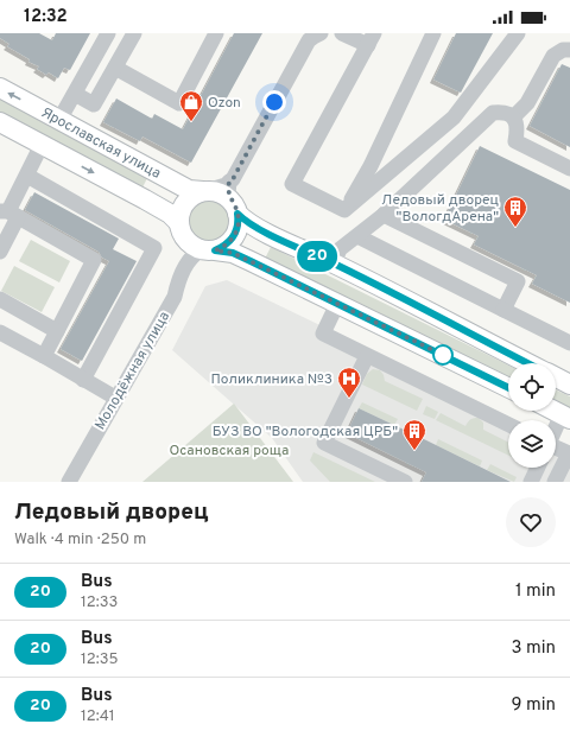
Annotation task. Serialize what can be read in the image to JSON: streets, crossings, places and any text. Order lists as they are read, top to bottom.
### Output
{
  "streets": {
    "main road": ["Ярославская улица"],
    "street": ["Молодёжная улица"]
  },
  "crossings": [
    ["Ярославская улица", "Молодёжная улица"]
  ],
  "parks": ["Осановская роща"],
  "places": {
    "shop": ["Ozon"],
    "building": ["Ледовый дворец \"ВологдАрена\"", "БУЗ ВО \"Вологодская ЦРБ\""],
    "hospital": ["Поликлиника №3"]
  },
  "lines": ["bus line 20"],
  "page": {
    "status": "12:32",
    "on_map": "20",
    "heading": ["Ледовый дворец", "Walk · 4 min · 250 m"],
    "list": [
      {
        "mark": "20",
        "name": "Bus",
        "note": "12:33",
        "value": "1 min"
      },
      {
        "mark": "20",
        "name": "Bus",
        "note": "12:35",
        "value": "3 min"
      },
      {
        "mark": "20",
        "name": "Bus",
        "note": "12:41",
        "value": "9 min"
      }
    ]
  }
}
